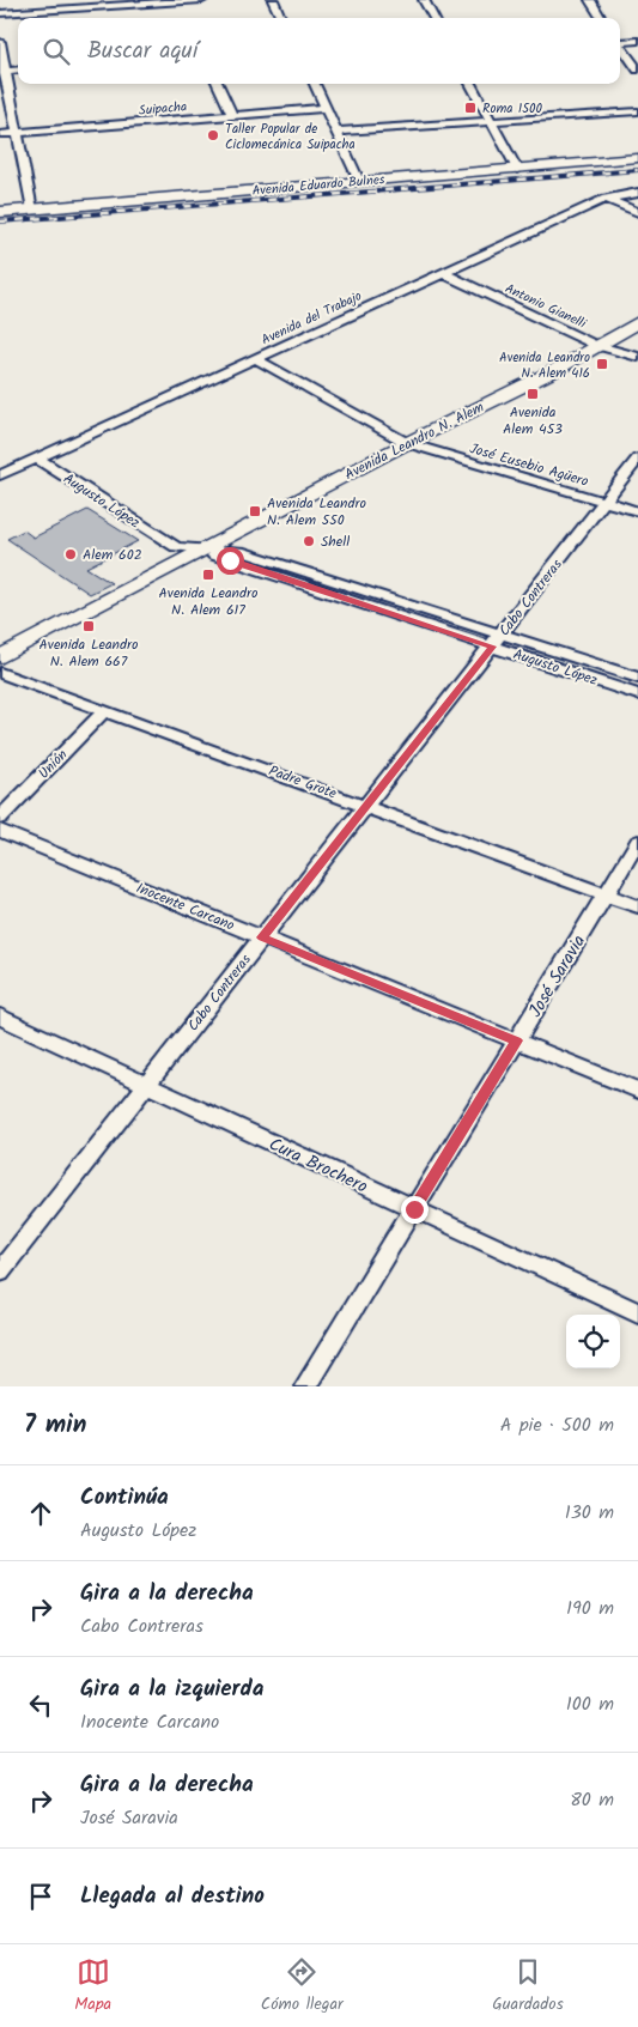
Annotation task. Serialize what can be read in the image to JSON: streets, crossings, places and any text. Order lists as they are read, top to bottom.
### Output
{
  "streets": {
    "main road": ["Avenida Eduardo Bulnes", "Avenida Leandro N. Alem"],
    "street": [
      "Suipacha",
      "Antonio Gianelli",
      "Avenida del Trabajo",
      "José Eusebio Agüero",
      "Augusto López",
      "Cabo Contreras",
      "Unión",
      "Padre Grote",
      "Inocente Carcano",
      "José Saravia",
      "Cura Brochero"
    ]
  },
  "crossings": [
    ["Antonio Gianelli", "Avenida del Trabajo"],
    ["Antonio Gianelli", "Avenida Leandro N. Alem"],
    ["Avenida del Trabajo", "José Eusebio Agüero"],
    ["Avenida del Trabajo", "Augusto López"],
    ["Avenida Leandro N. Alem", "José Eusebio Agüero"],
    ["Avenida Leandro N. Alem", "Augusto López"],
    ["José Eusebio Agüero", "Cabo Contreras"],
    ["Augusto López", "Cabo Contreras"],
    ["Cabo Contreras", "Padre Grote"],
    ["Cabo Contreras", "Inocente Carcano"],
    ["Cabo Contreras", "Cura Brochero"],
    ["Unión", "Padre Grote"],
    ["Padre Grote", "José Saravia"],
    ["Inocente Carcano", "José Saravia"],
    ["José Saravia", "Cura Brochero"]
  ],
  "places": {
    "transit": [
      "Roma 1500",
      "Avenida Leandro N. Alem 416",
      "Avenida Alem 453",
      "Avenida Leandro N. Alem 550",
      "Avenida Leandro N. Alem 617",
      "Avenida Leandro N. Alem 667"
    ],
    "other": ["Taller Popular de Ciclomecánica Suipacha", "Shell", "Alem 602"]
  },
  "page": {
    "search": "Buscar aquí",
    "heading": ["7 min", "A pie · 500 m"],
    "list": [
      ["Continúa", "Augusto López", "130 m"],
      ["Gira a la derecha", "Cabo Contreras", "190 m"],
      ["Gira a la izquierda", "Inocente Carcano", "100 m"],
      ["Gira a la derecha", "José Saravia", "80 m"],
      "Llegada al destino"
    ],
    "nav": ["Mapa", "Cómo llegar", "Guardados"]
  }
}
